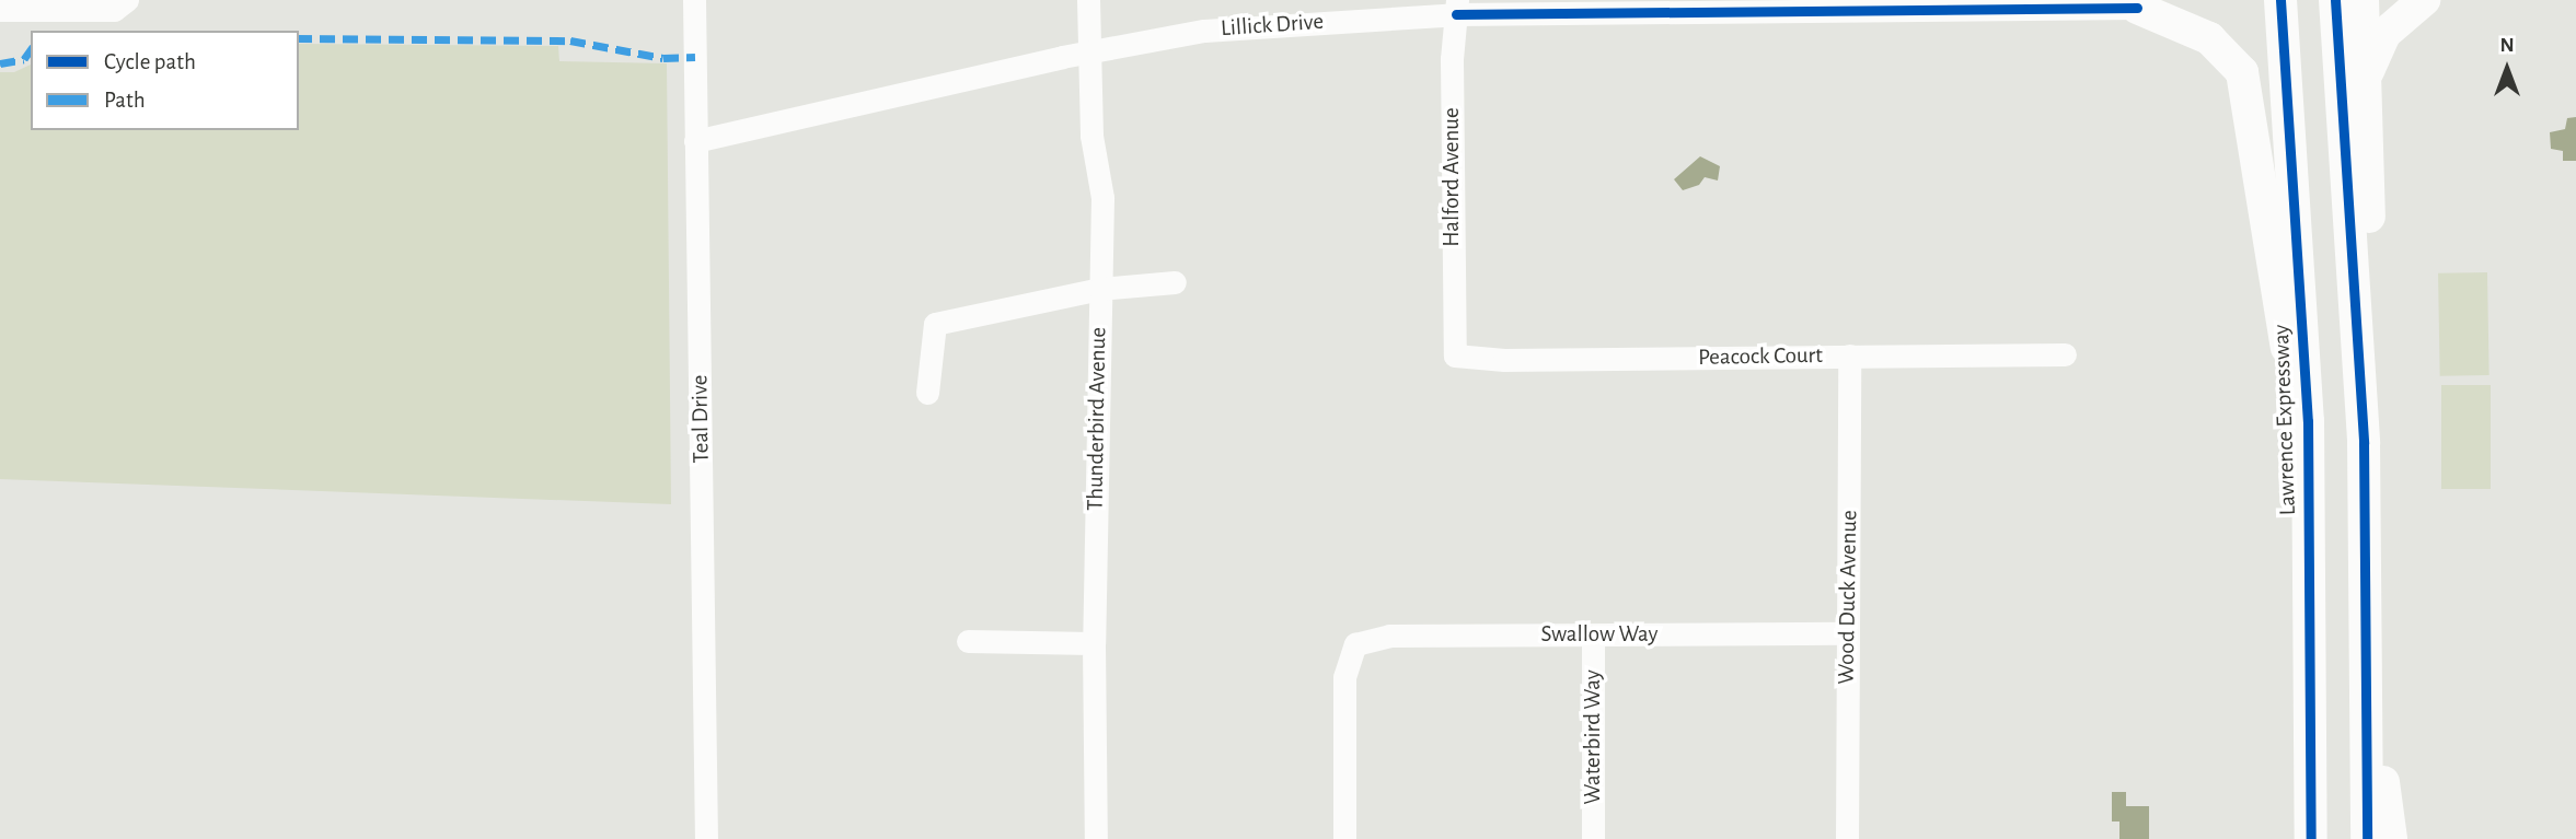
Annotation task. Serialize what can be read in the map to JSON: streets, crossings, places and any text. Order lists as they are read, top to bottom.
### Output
{
  "streets": {
    "highway": ["Lawrence Expressway"],
    "street": [
      "Lillick Drive",
      "Halford Avenue",
      "Peacock Court",
      "Teal Drive",
      "Thunderbird Avenue",
      "Wood Duck Avenue",
      "Swallow Way",
      "Waterbird Way"
    ]
  },
  "crossings": [
    ["Lillick Drive", "Halford Avenue"],
    ["Lillick Drive", "Teal Drive"],
    ["Lillick Drive", "Thunderbird Avenue"],
    ["Halford Avenue", "Peacock Court"],
    ["Peacock Court", "Wood Duck Avenue"],
    ["Wood Duck Avenue", "Swallow Way"],
    ["Swallow Way", "Waterbird Way"]
  ],
  "legend": ["Cycle path", "Path"],
  "north": "top"
}
